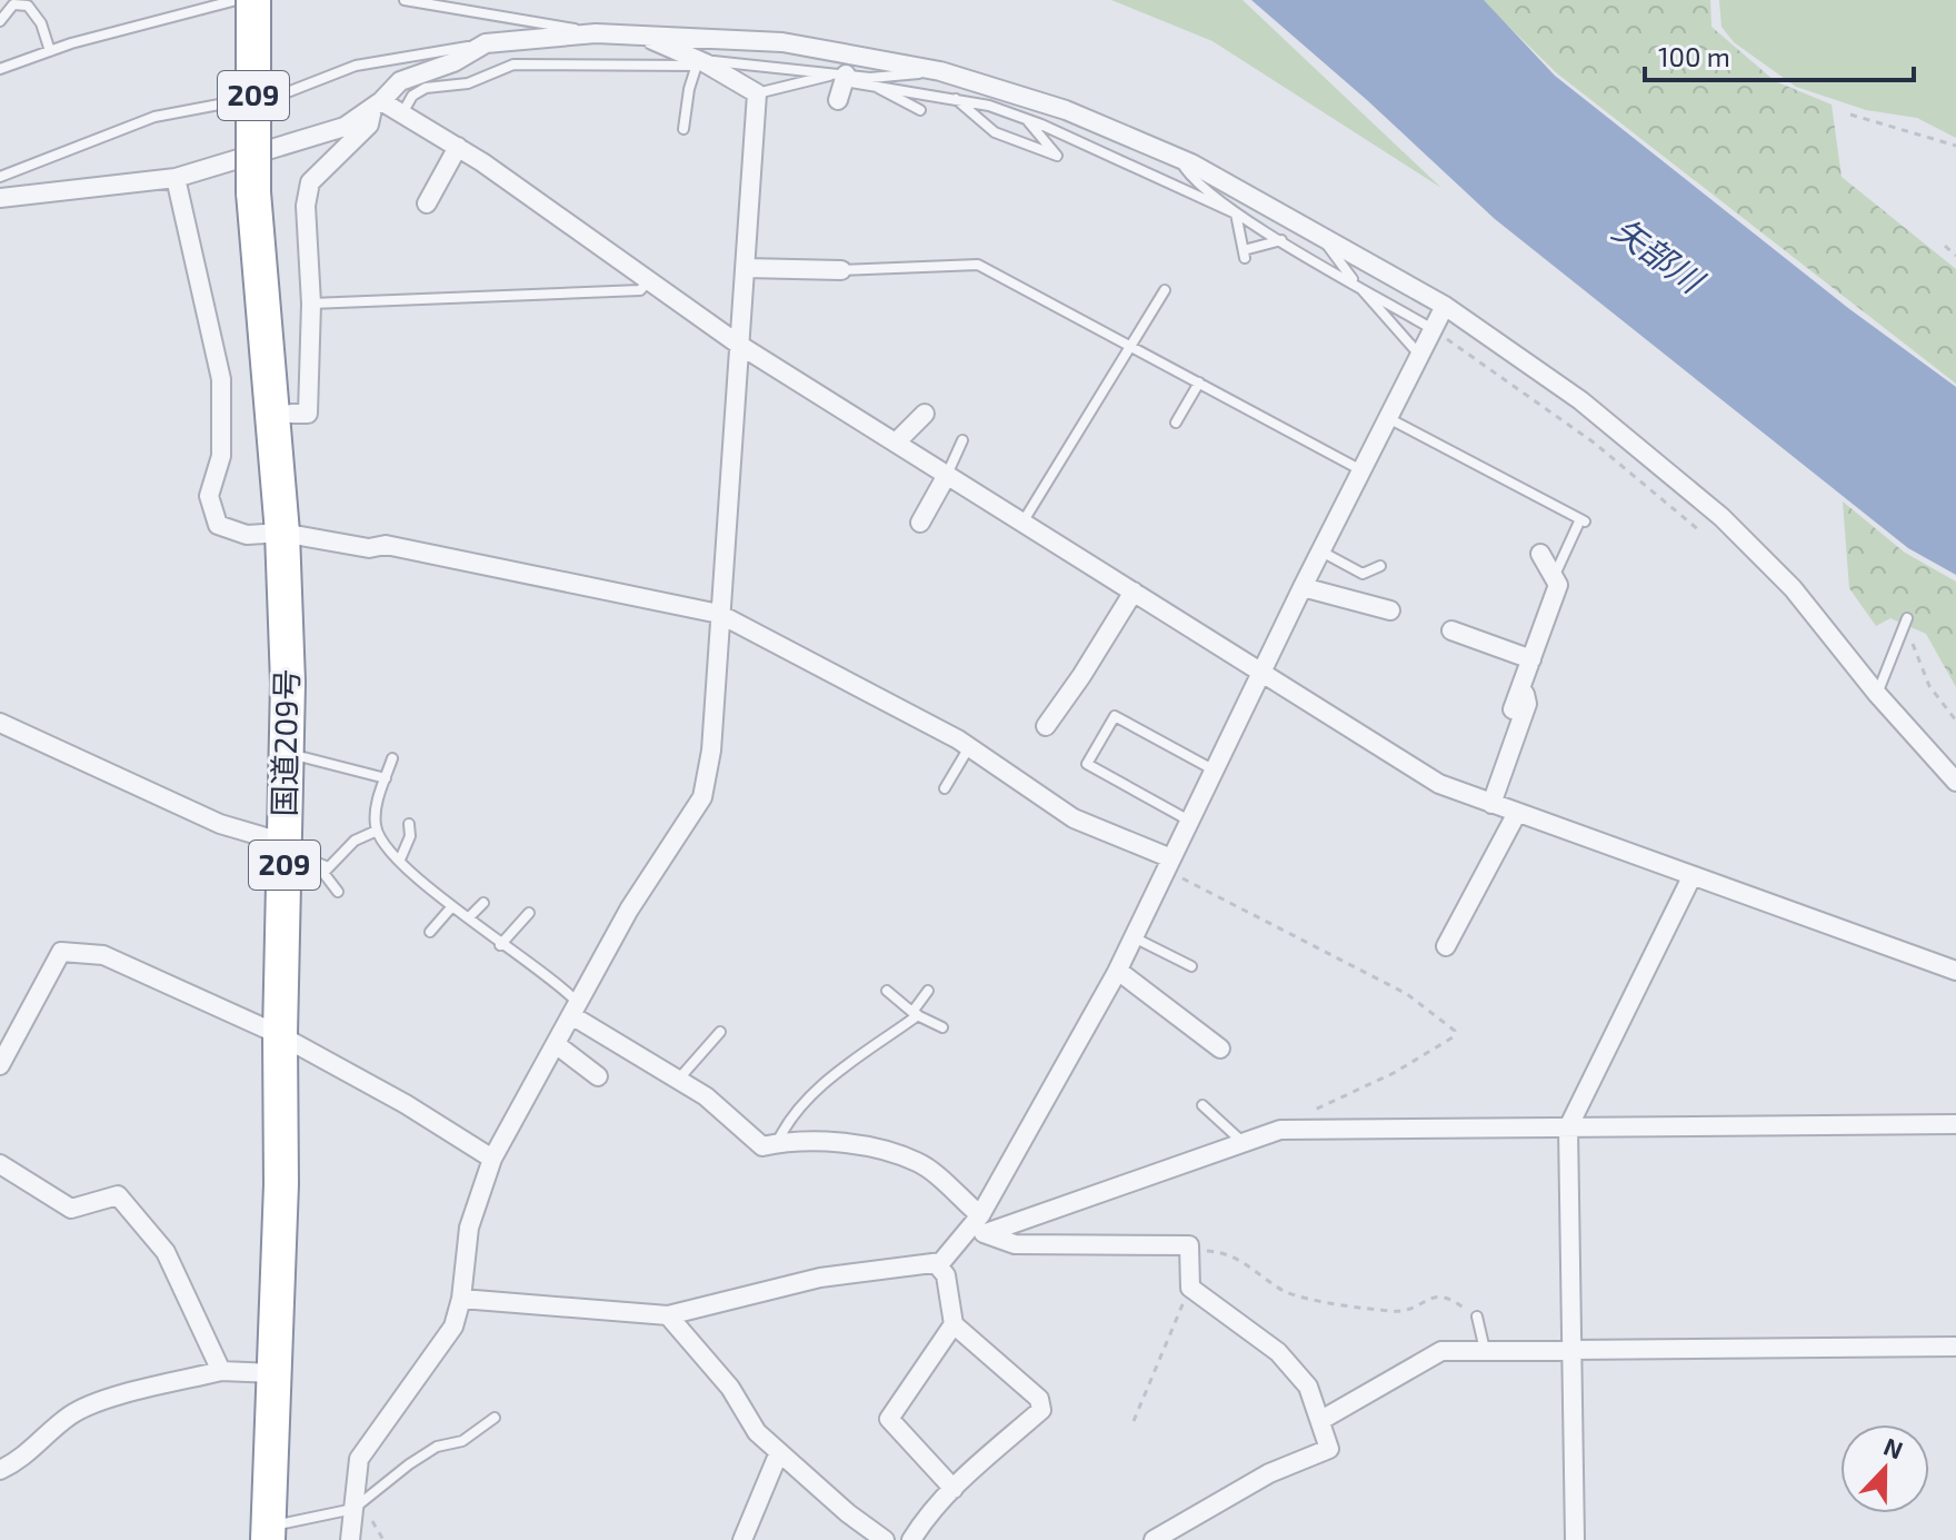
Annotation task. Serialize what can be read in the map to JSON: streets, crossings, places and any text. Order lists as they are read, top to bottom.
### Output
{
  "streets": {
    "highway": ["209", "国道209号"]
  },
  "water": ["矢部川"],
  "scale_bar": "100 m",
  "north": "top"
}
